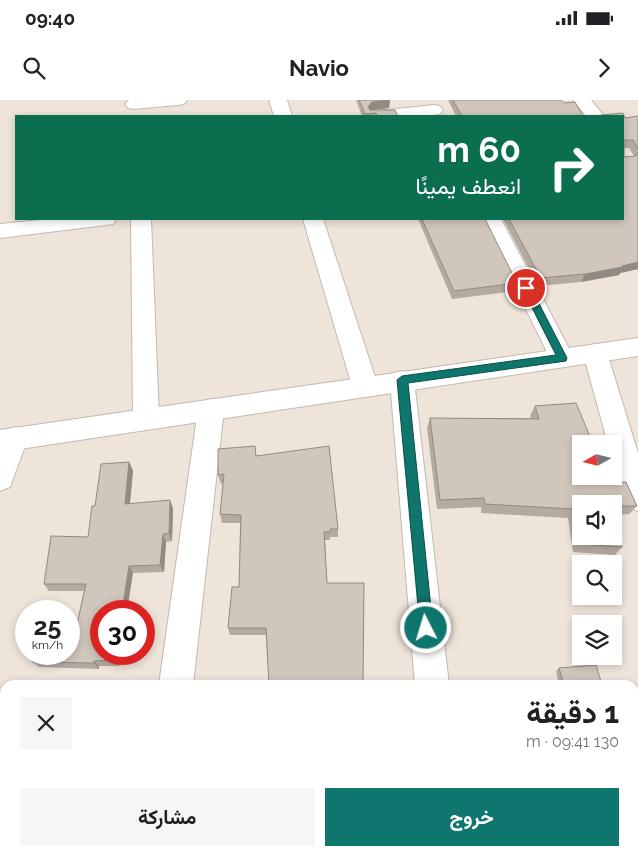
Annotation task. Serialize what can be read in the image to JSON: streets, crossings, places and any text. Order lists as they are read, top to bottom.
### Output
{
  "north": "left",
  "page": {
    "status": "09:40",
    "header": "Navio",
    "turn": ["60 m", "انعطف يمينًا"],
    "speed": "25 km/h",
    "limit": "30",
    "heading": ["1 دقيقة", "130 m · 09:41"],
    "buttons": ["خروج", "مشاركة"]
  }
}
